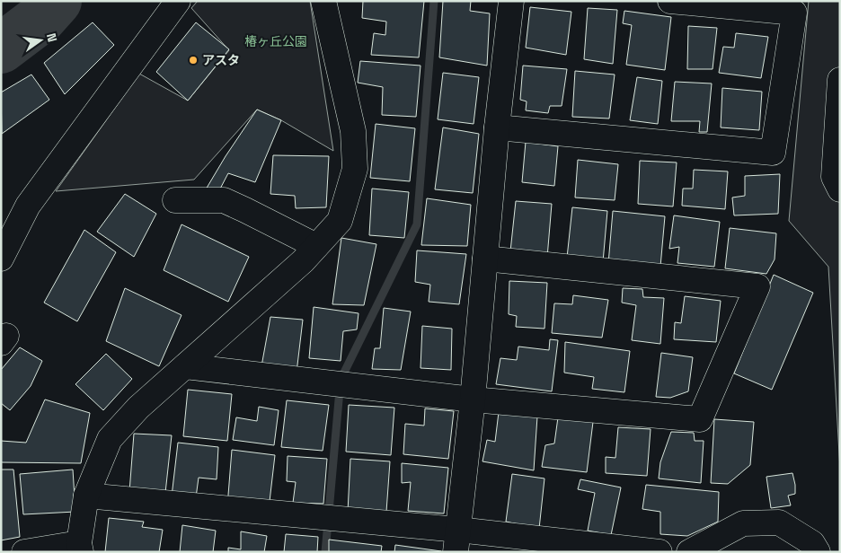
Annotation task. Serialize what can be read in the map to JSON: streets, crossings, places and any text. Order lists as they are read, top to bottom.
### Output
{
  "parks": ["椿ヶ丘公園"],
  "places": ["アスタ"],
  "north": "right"
}
